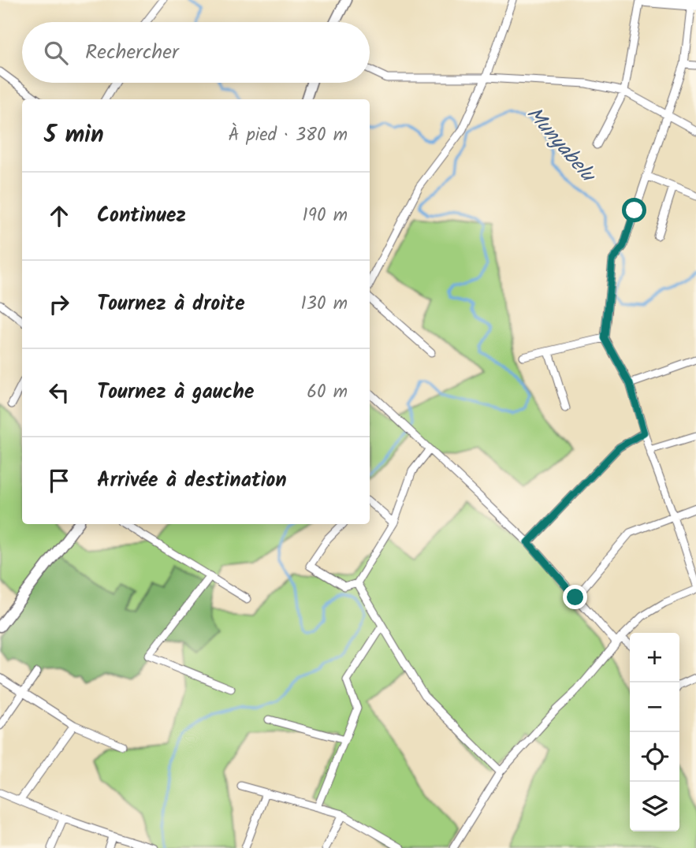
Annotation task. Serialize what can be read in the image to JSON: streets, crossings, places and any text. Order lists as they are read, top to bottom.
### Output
{
  "water": ["Munyabelu"],
  "page": {
    "search": "Rechercher",
    "heading": ["5 min", "À pied · 380 m"],
    "list": [
      ["Continuez", "190 m"],
      ["Tournez à droite", "130 m"],
      ["Tournez à gauche", "60 m"],
      "Arrivée à destination"
    ],
    "map_buttons": ["+", "−"]
  }
}
